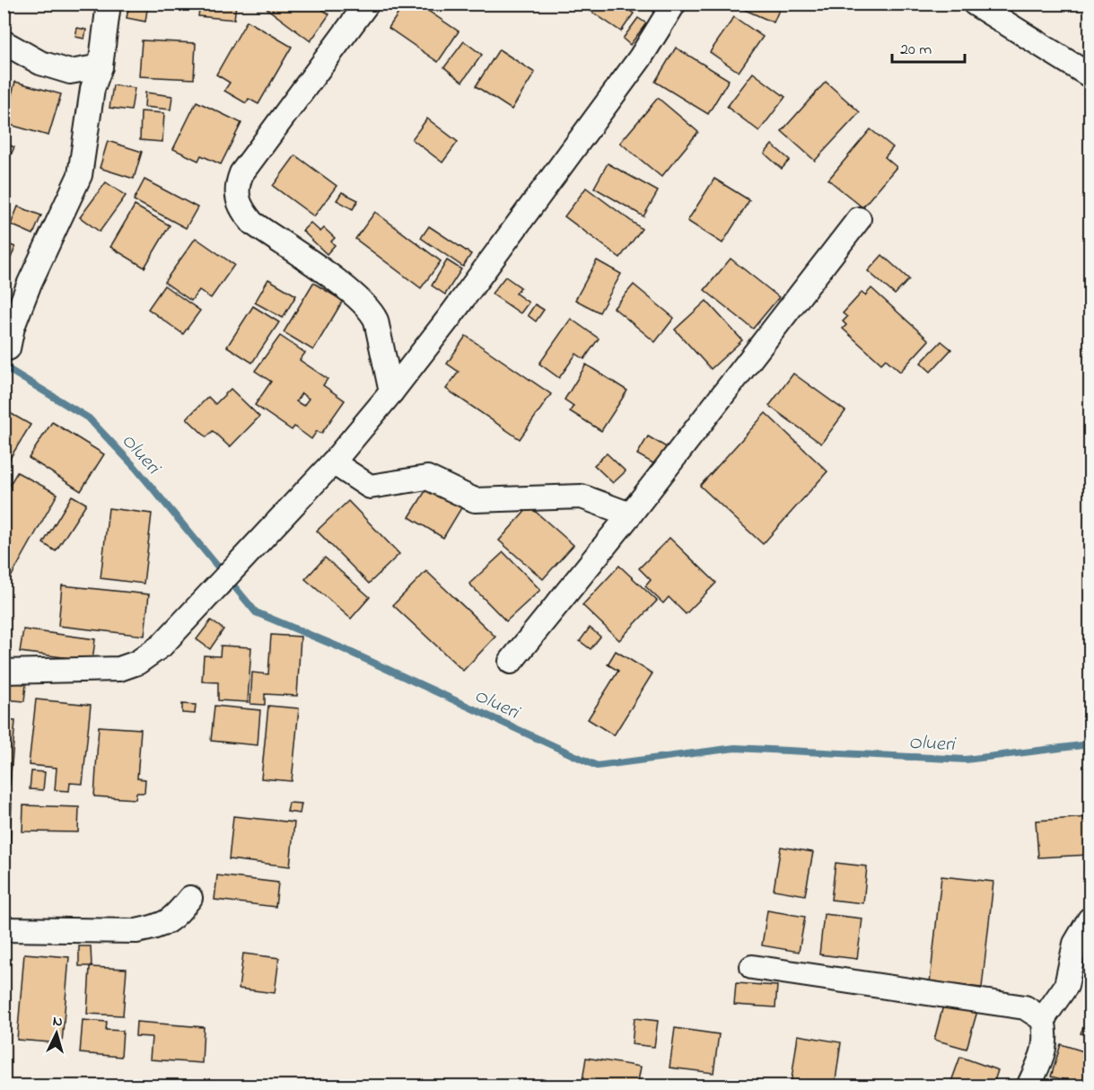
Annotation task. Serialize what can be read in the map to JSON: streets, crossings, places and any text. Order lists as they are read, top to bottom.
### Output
{
  "water": ["Olueri"],
  "scale_bar": "20 m",
  "north": "top"
}
